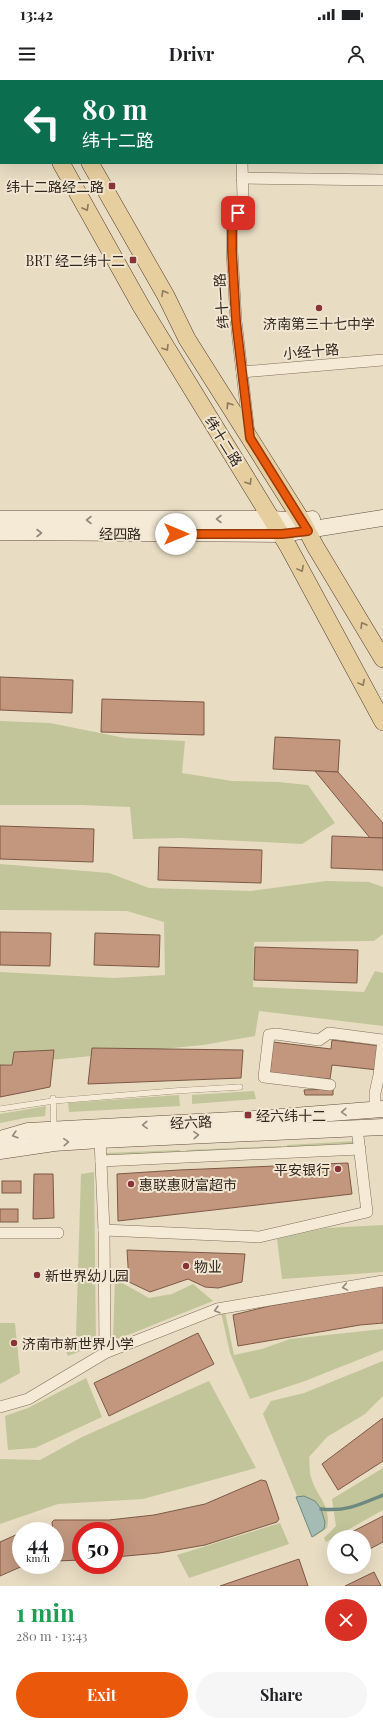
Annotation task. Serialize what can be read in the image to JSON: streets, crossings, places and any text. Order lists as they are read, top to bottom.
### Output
{
  "streets": {
    "main road": ["纬十二路", "经四路", "经六路"],
    "street": ["纬十一路", "小经十路"]
  },
  "crossings": [
    ["纬十一路", "小经十路"],
    ["纬十一路", "纬十二路"],
    ["纬十二路", "经四路"]
  ],
  "places": {
    "transit": ["纬十二路经二路", "BRT 经二纬十二", "经六纬十二"],
    "other": [
      "济南第三十七中学",
      "平安银行",
      "惠联惠财富超市",
      "物业",
      "新世界幼儿园",
      "济南市新世界小学"
    ]
  },
  "page": {
    "status": "13:42",
    "header": "Drivr",
    "turn": ["80 m", "纬十二路"],
    "speed": "44 km/h",
    "limit": "50",
    "heading": ["1 min", "280 m · 13:43"],
    "buttons": ["Exit", "Share"]
  }
}
